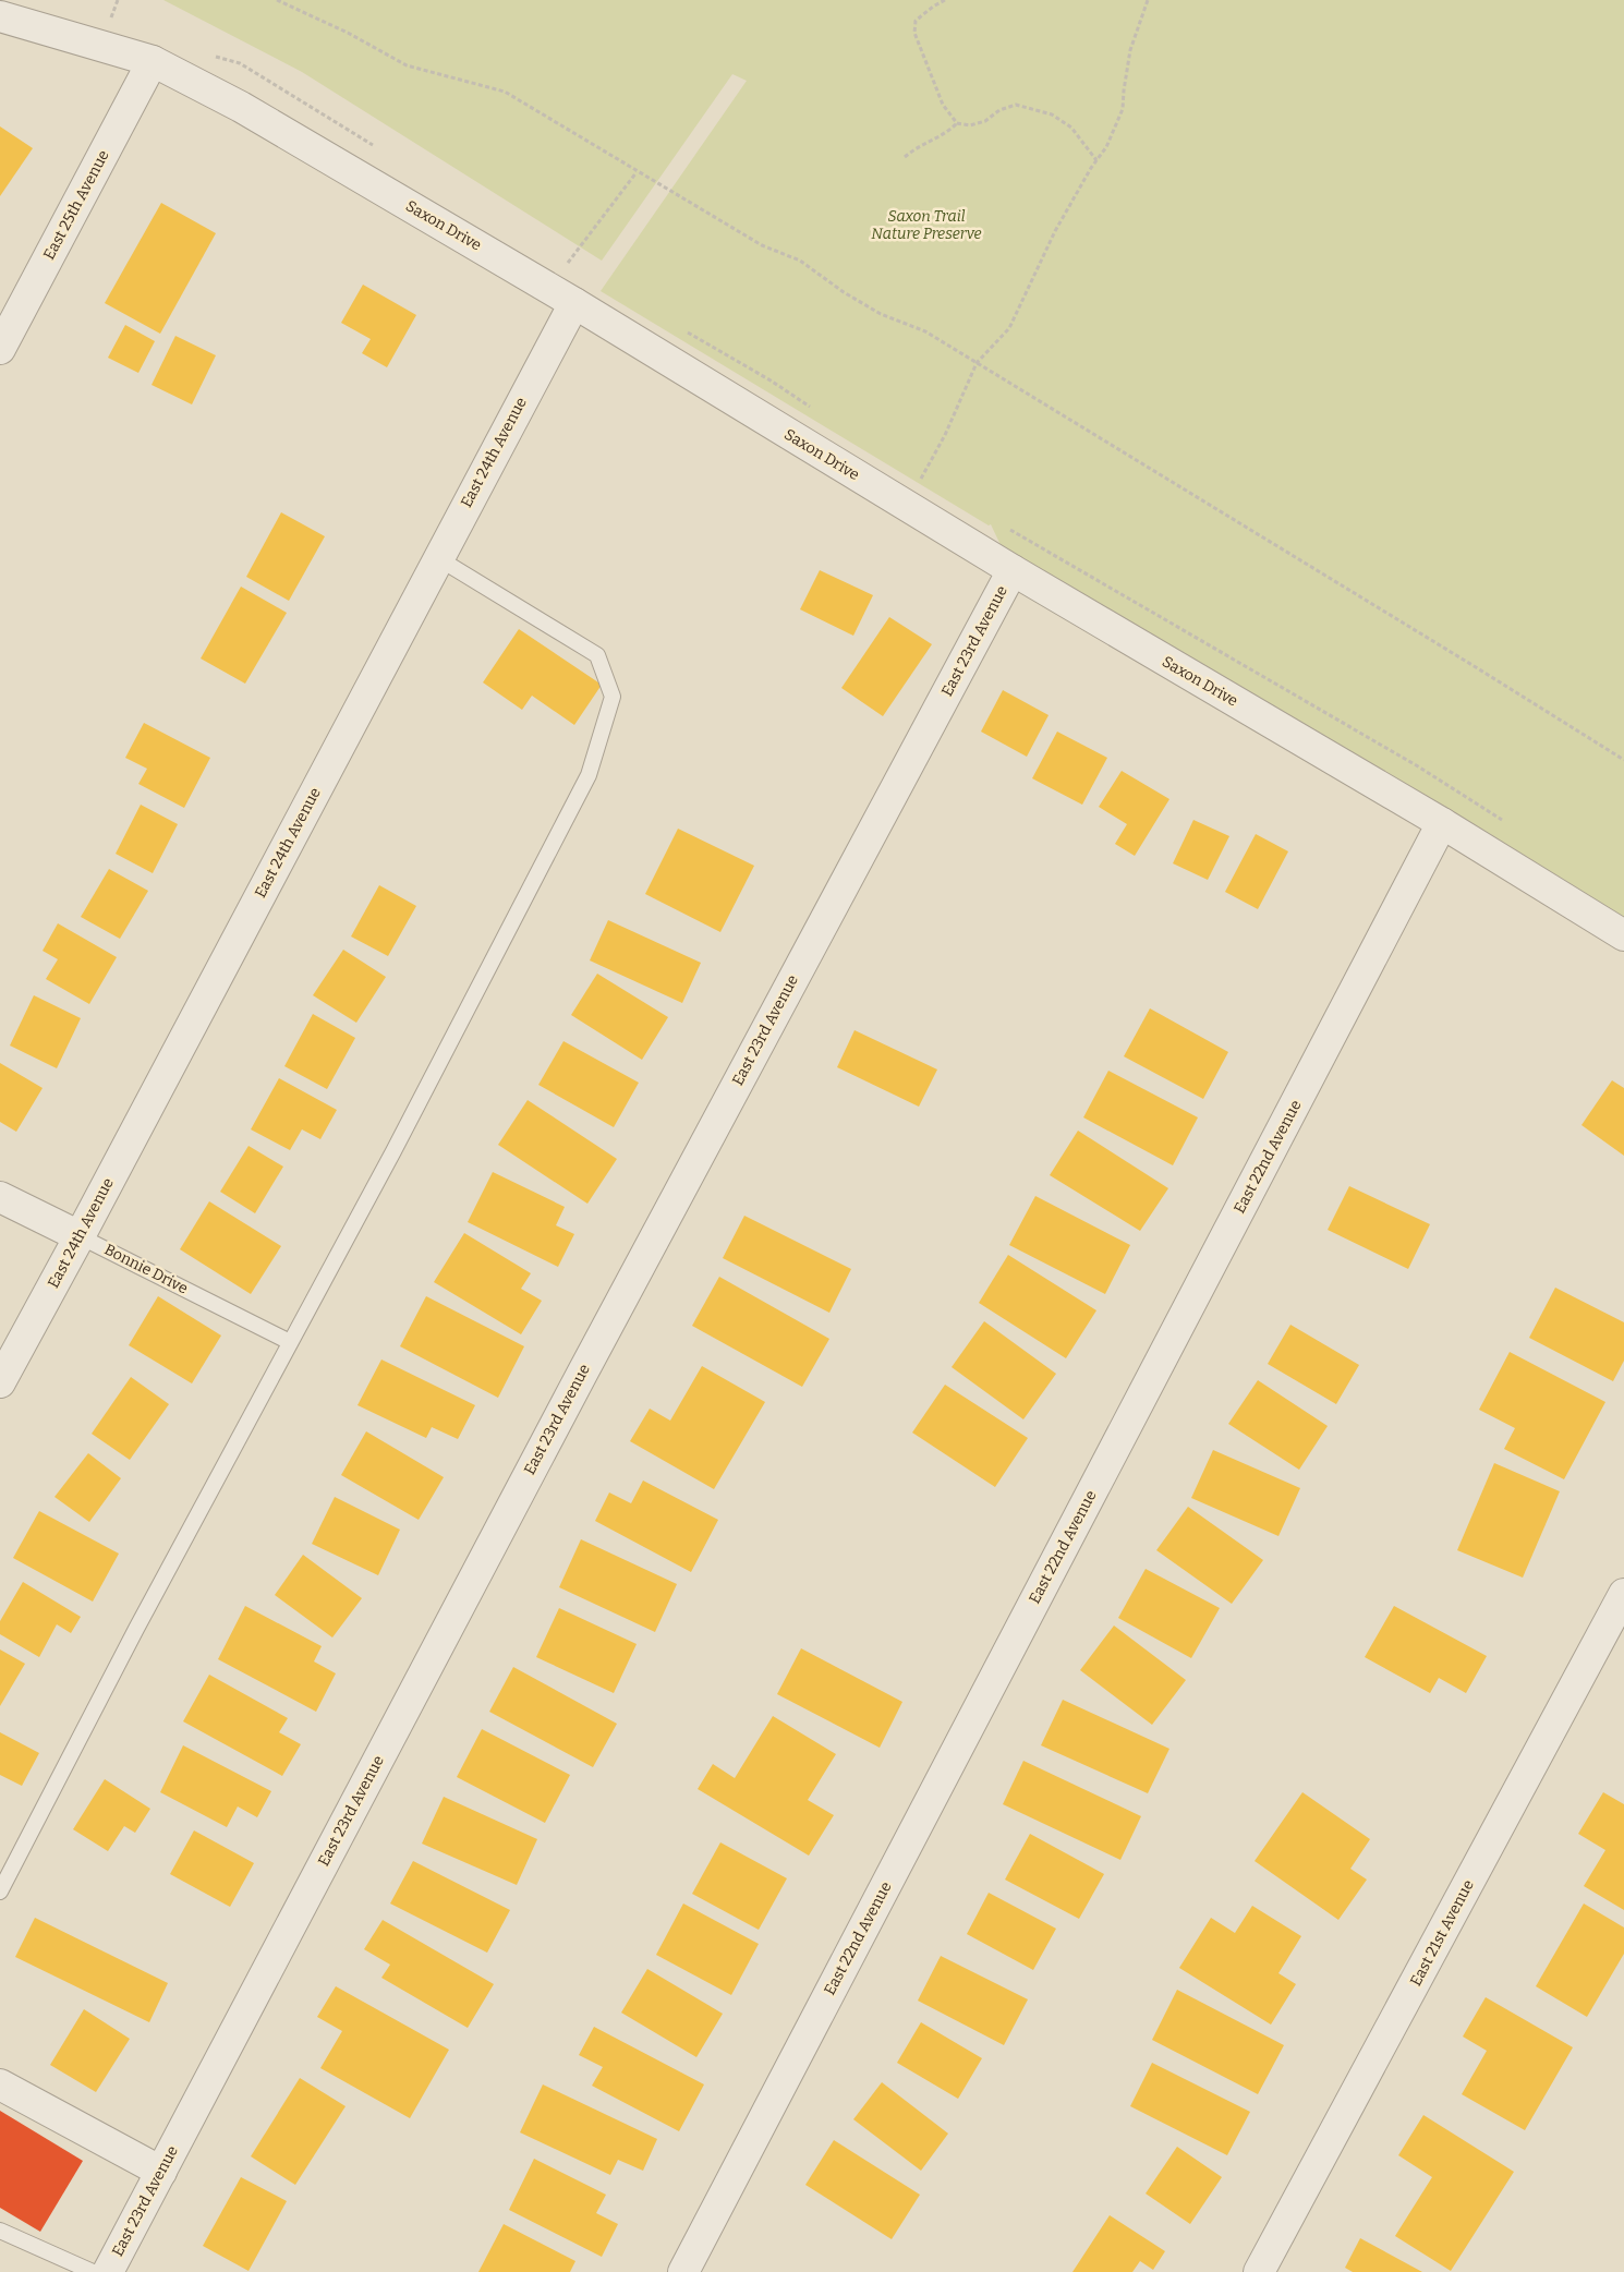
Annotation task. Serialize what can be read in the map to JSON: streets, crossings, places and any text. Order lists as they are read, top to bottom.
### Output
{
  "streets": {
    "street": [
      "East 25th Avenue",
      "Saxon Drive",
      "East 24th Avenue",
      "East 23rd Avenue",
      "East 22nd Avenue",
      "Bonnie Drive",
      "East 21st Avenue"
    ]
  },
  "crossings": [
    ["East 25th Avenue", "Saxon Drive"],
    ["Saxon Drive", "East 24th Avenue"],
    ["Saxon Drive", "East 23rd Avenue"],
    ["Saxon Drive", "East 22nd Avenue"],
    ["East 24th Avenue", "Bonnie Drive"]
  ],
  "parks": ["Saxon Trail Nature Preserve"]
}
